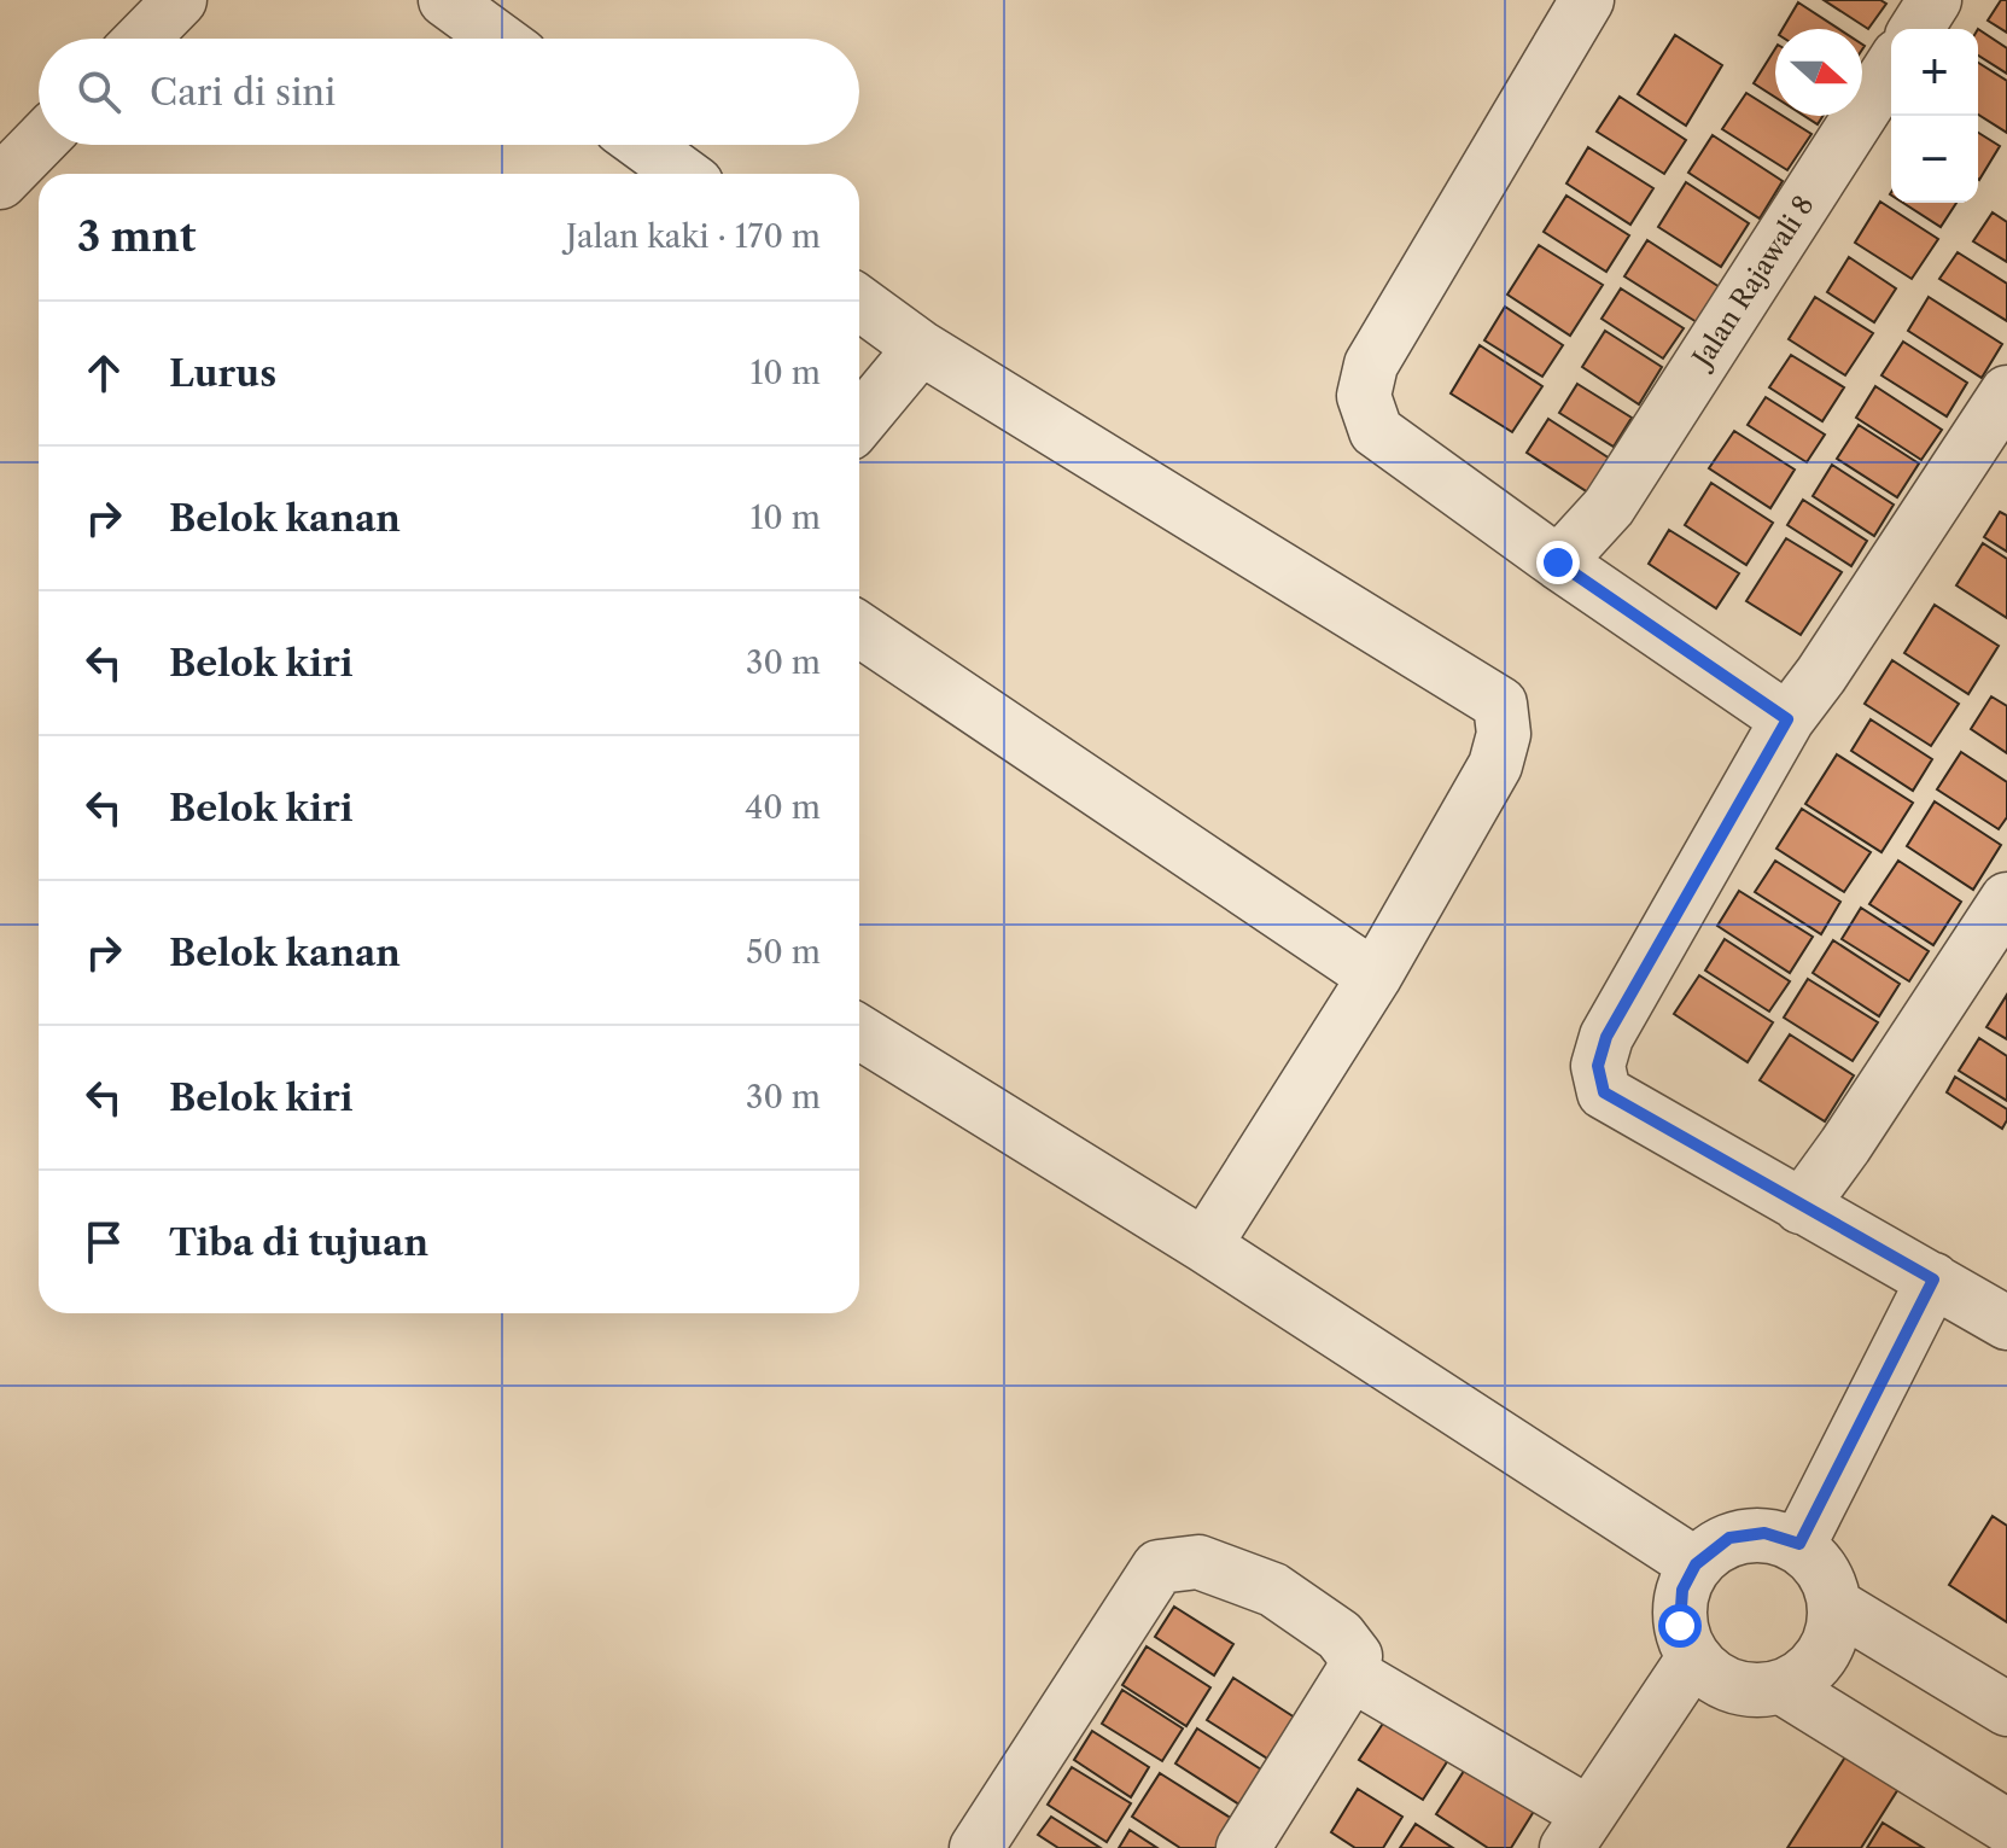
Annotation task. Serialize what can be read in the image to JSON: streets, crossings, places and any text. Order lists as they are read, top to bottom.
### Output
{
  "streets": {
    "street": ["Jalan Rajawali 8"]
  },
  "north": "right",
  "page": {
    "map_buttons": ["+", "−"],
    "search": "Cari di sini",
    "heading": ["3 mnt", "Jalan kaki · 170 m"],
    "list": [
      ["Lurus", "10 m"],
      ["Belok kanan", "10 m"],
      ["Belok kiri", "30 m"],
      ["Belok kiri", "40 m"],
      ["Belok kanan", "50 m"],
      ["Belok kiri", "30 m"],
      "Tiba di tujuan"
    ]
  }
}
